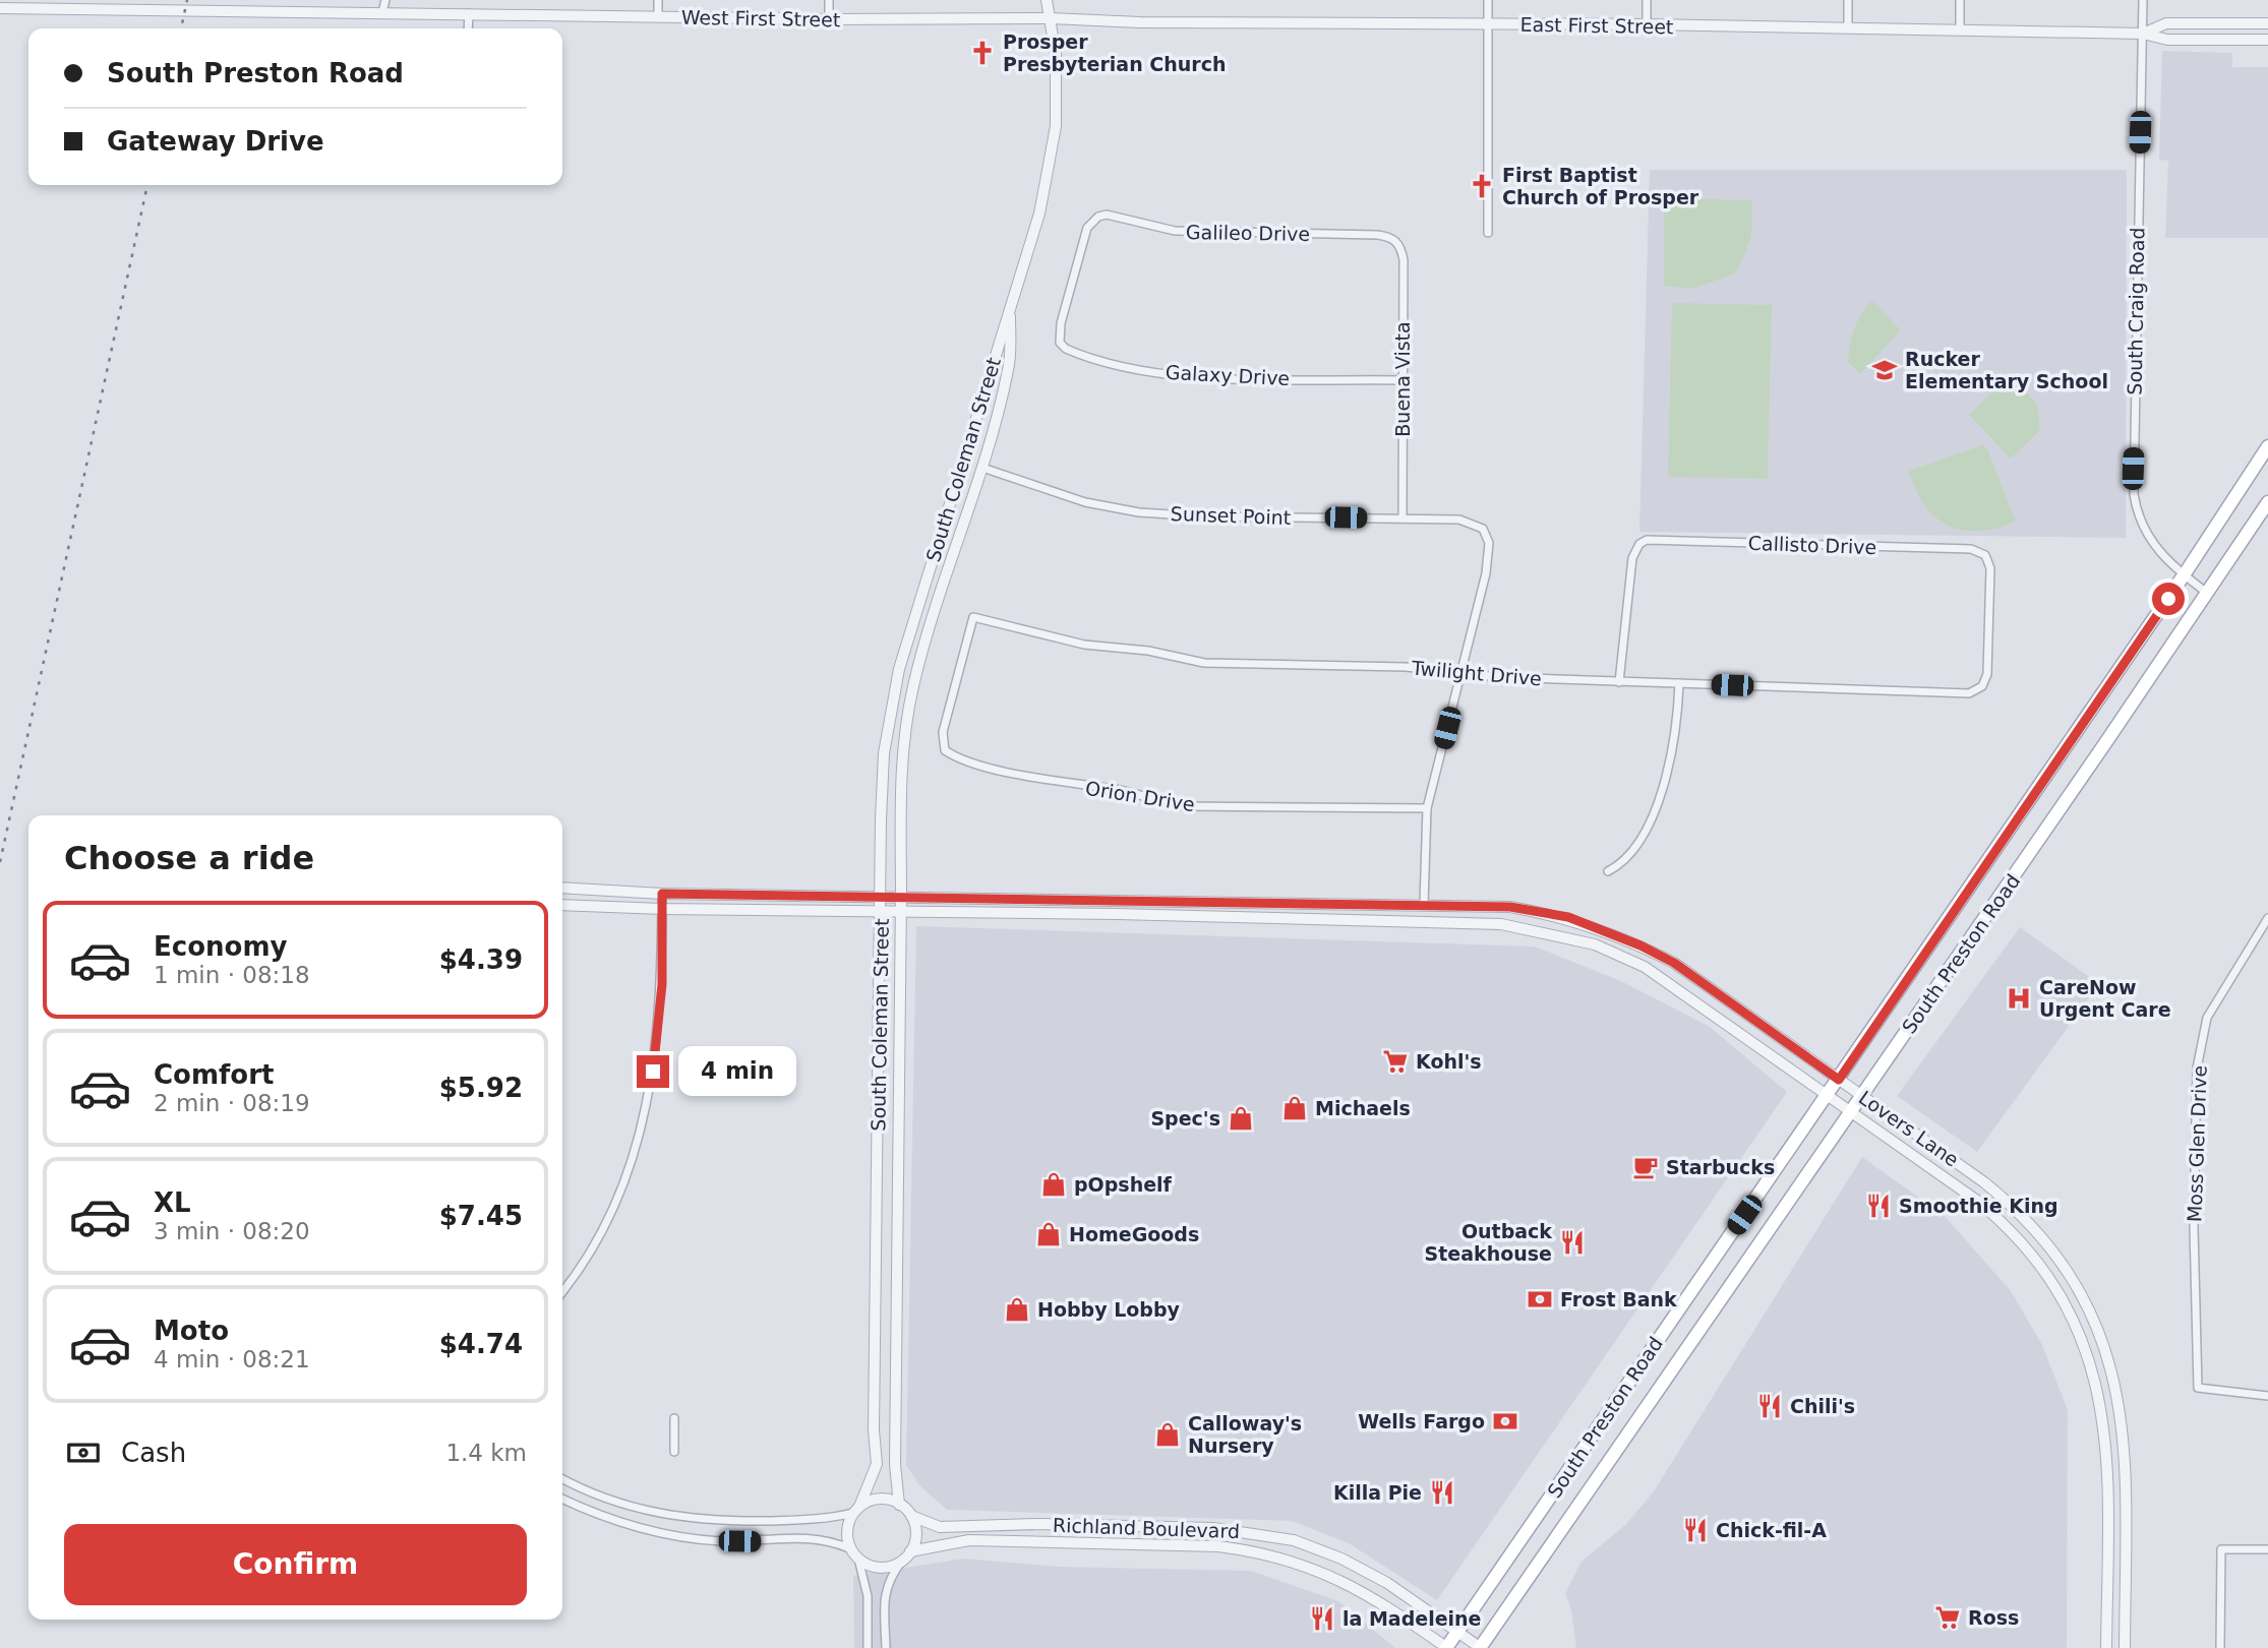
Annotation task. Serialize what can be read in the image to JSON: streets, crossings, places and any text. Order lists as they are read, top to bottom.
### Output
{
  "streets": {
    "main road": ["South Preston Road"],
    "street": [
      "West First Street",
      "East First Street",
      "Galileo Drive",
      "South Craig Road",
      "Galaxy Drive",
      "Buena Vista",
      "South Coleman Street",
      "Sunset Point",
      "Callisto Drive",
      "Twilight Drive",
      "Orion Drive",
      "Lovers Lane",
      "Moss Glen Drive",
      "Richland Boulevard"
    ]
  },
  "crossings": [
    ["West First Street", "East First Street"],
    ["West First Street", "South Coleman Street"],
    ["East First Street", "South Craig Road"],
    ["East First Street", "South Coleman Street"],
    ["Galileo Drive", "Galaxy Drive"],
    ["Galileo Drive", "Buena Vista"],
    ["South Craig Road", "South Preston Road"],
    ["Galaxy Drive", "Buena Vista"],
    ["Buena Vista", "Sunset Point"],
    ["South Coleman Street", "Sunset Point"],
    ["South Coleman Street", "Lovers Lane"],
    ["South Coleman Street", "Richland Boulevard"],
    ["Sunset Point", "Twilight Drive"],
    ["Callisto Drive", "Twilight Drive"],
    ["Twilight Drive", "Orion Drive"],
    ["South Preston Road", "Lovers Lane"],
    ["South Preston Road", "Richland Boulevard"]
  ],
  "places": {
    "church": ["Prosper Presbyterian Church", "First Baptist Church of Prosper"],
    "school or university": ["Rucker Elementary School"],
    "hospital": ["CareNow Urgent Care"],
    "supermarket": ["Kohl's", "Ross"],
    "shop": [
      "Michaels",
      "Spec's",
      "pOpshelf",
      "HomeGoods",
      "Hobby Lobby",
      "Calloway's Nursery"
    ],
    "cafe": ["Starbucks"],
    "restaurant": [
      "Smoothie King",
      "Outback Steakhouse",
      "Chili's",
      "Killa Pie",
      "Chick-fil-A",
      "la Madeleine"
    ],
    "bank": ["Frost Bank", "Wells Fargo"]
  },
  "page": {
    "banner": ["South Preston Road", "Gateway Drive"],
    "heading": "Choose a ride",
    "list": [
      {
        "name": "Economy",
        "note": "1 min · 08:18",
        "value": "$4.39"
      },
      {
        "name": "Comfort",
        "note": "2 min · 08:19",
        "value": "$5.92"
      },
      {
        "name": "XL",
        "note": "3 min · 08:20",
        "value": "$7.45"
      },
      {
        "name": "Moto",
        "note": "4 min · 08:21",
        "value": "$4.74"
      }
    ],
    "bubble": "4 min",
    "pay": ["Cash", "1.4 km"],
    "buttons": "Confirm"
  }
}
